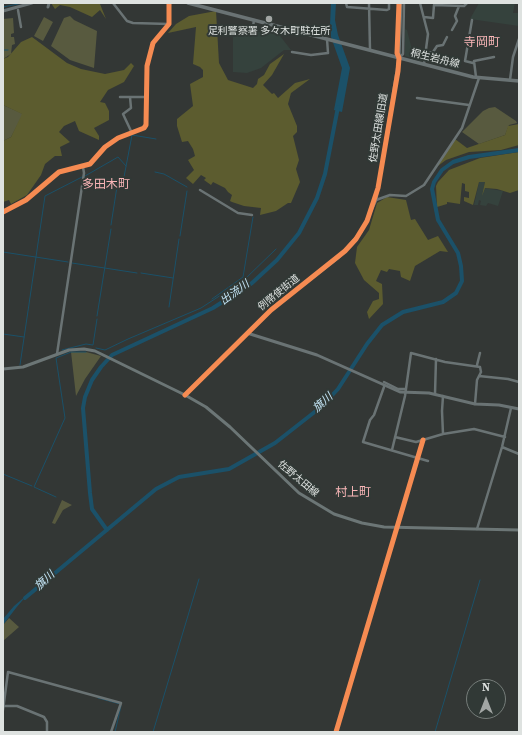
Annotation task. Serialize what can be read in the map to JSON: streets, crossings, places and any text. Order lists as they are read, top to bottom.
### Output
{
  "streets": {
    "main road": ["桐生岩舟線", "佐野太田線"],
    "street": ["佐野太田線旧道", "例幣使街道"]
  },
  "crossings": [
    ["桐生岩舟線", "佐野太田線旧道"],
    ["佐野太田線旧道", "例幣使街道"],
    ["例幣使街道", "佐野太田線"]
  ],
  "districts": ["寺岡町", "多田木町", "村上町"],
  "water": ["出流川", "旗川"],
  "places": ["足利警察署 多々木町駐在所"],
  "north": "top"
}
